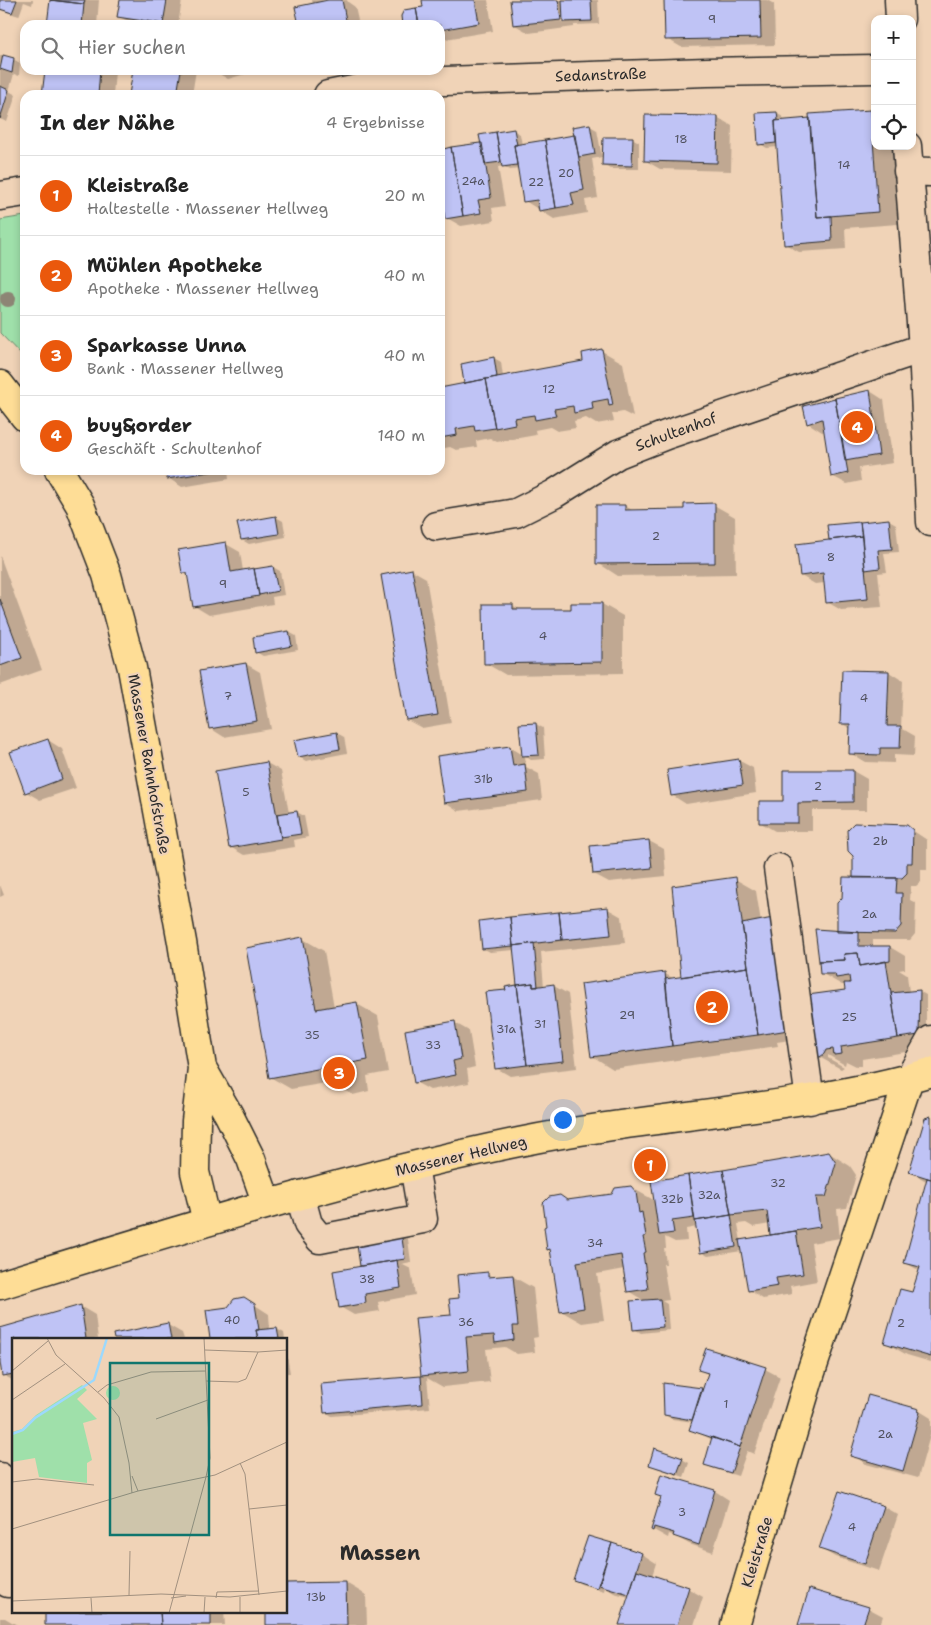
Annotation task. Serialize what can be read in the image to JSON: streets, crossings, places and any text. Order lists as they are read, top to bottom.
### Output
{
  "streets": {
    "main road": ["Massener Bahnhofstraße", "Massener Hellweg", "Kleistraße"],
    "street": ["Sedanstraße", "Schultenhof"]
  },
  "crossings": [
    ["Massener Bahnhofstraße", "Massener Hellweg"],
    ["Massener Hellweg", "Kleistraße"]
  ],
  "districts": ["Massen"],
  "house_numbers": [
    "9",
    "18",
    "14",
    "20",
    "24a",
    "22",
    "12",
    "2",
    "8",
    "9",
    "4",
    "7",
    "4",
    "31b",
    "2",
    "5",
    "2b",
    "2a",
    "29",
    "25",
    "31",
    "31a",
    "35",
    "33",
    "32",
    "32a",
    "32b",
    "34",
    "38",
    "40",
    "36",
    "2",
    "1",
    "2a",
    "3",
    "4",
    "13b"
  ],
  "page": {
    "map_buttons": ["+", "−"],
    "search": "Hier suchen",
    "heading": ["In der Nähe", "4 Ergebnisse"],
    "list": [
      {
        "mark": "1",
        "name": "Kleistraße",
        "note": "Haltestelle · Massener Hellweg",
        "value": "20 m"
      },
      {
        "mark": "2",
        "name": "Mühlen Apotheke",
        "note": "Apotheke · Massener Hellweg",
        "value": "40 m"
      },
      {
        "mark": "3",
        "name": "Sparkasse Unna",
        "note": "Bank · Massener Hellweg",
        "value": "40 m"
      },
      {
        "mark": "4",
        "name": "buy&order",
        "note": "Geschäft · Schultenhof",
        "value": "140 m"
      }
    ],
    "pins": [
      "4",
      "2",
      "3",
      "1"
    ]
  }
}
